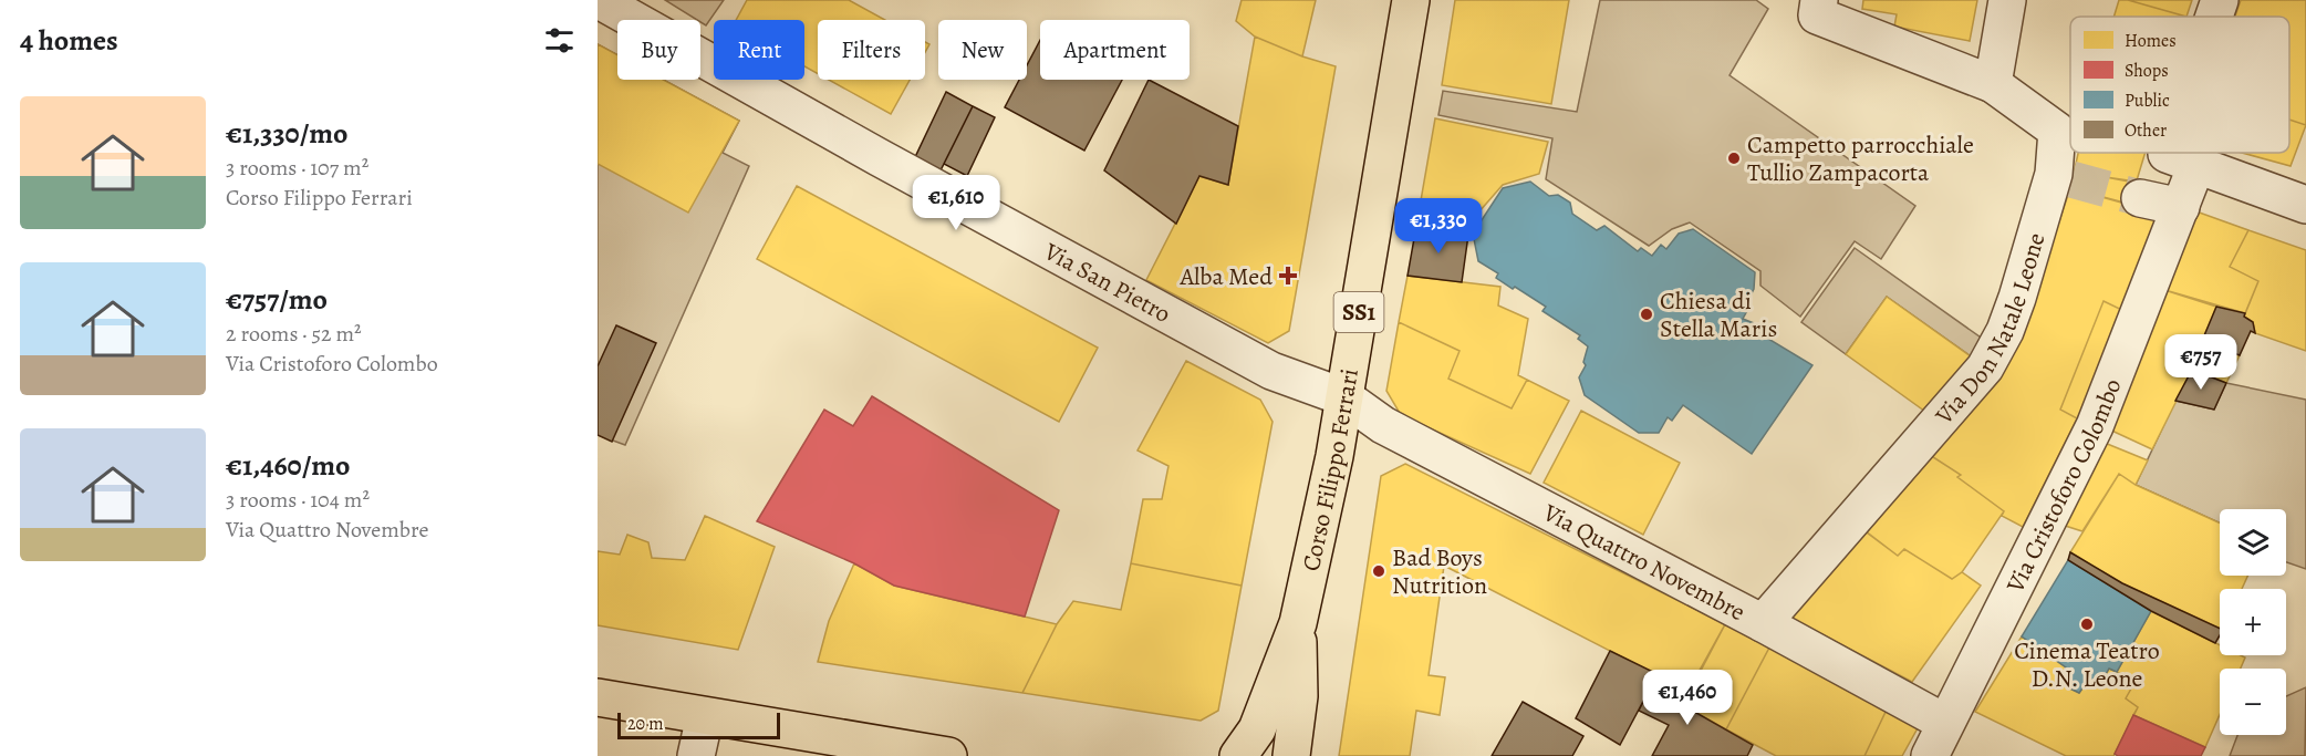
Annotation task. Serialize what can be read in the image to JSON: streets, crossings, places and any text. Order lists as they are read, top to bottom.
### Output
{
  "streets": {
    "main road": ["SS1", "Corso Filippo Ferrari"],
    "street": [
      "Via San Pietro",
      "Via Don Natale Leone",
      "Via Cristoforo Colombo",
      "Via Quattro Novembre"
    ]
  },
  "crossings": [
    ["Via San Pietro", "Corso Filippo Ferrari"],
    ["Via San Pietro", "Via Quattro Novembre"],
    ["Via Don Natale Leone", "Via Quattro Novembre"],
    ["Corso Filippo Ferrari", "Via Quattro Novembre"],
    ["Via Cristoforo Colombo", "Via Quattro Novembre"]
  ],
  "places": {
    "other": [
      "Campetto parrocchiale Tullio Zampacorta",
      "Chiesa di Stella Maris",
      "Bad Boys Nutrition",
      "Cinema Teatro D.N. Leone"
    ],
    "health": ["Alba Med"]
  },
  "legend": [
    "Homes",
    "Shops",
    "Public",
    "Other"
  ],
  "scale_bar": "20 m",
  "page": {
    "heading": "4 homes",
    "chip": [
      "Buy",
      "Rent",
      "Filters",
      "New",
      "Apartment"
    ],
    "list": [
      {
        "name": "€1,330/mo",
        "note": "3 rooms · 107 m² · Corso Filippo Ferrari"
      },
      {
        "name": "€757/mo",
        "note": "2 rooms · 52 m² · Via Cristoforo Colombo"
      },
      {
        "name": "€1,460/mo",
        "note": "3 rooms · 104 m² · Via Quattro Novembre"
      }
    ],
    "price": [
      "€1,610",
      "€1,330",
      "€757",
      "€1,460"
    ],
    "map_buttons": ["+", "−"],
    "scale": "20 m"
  }
}
